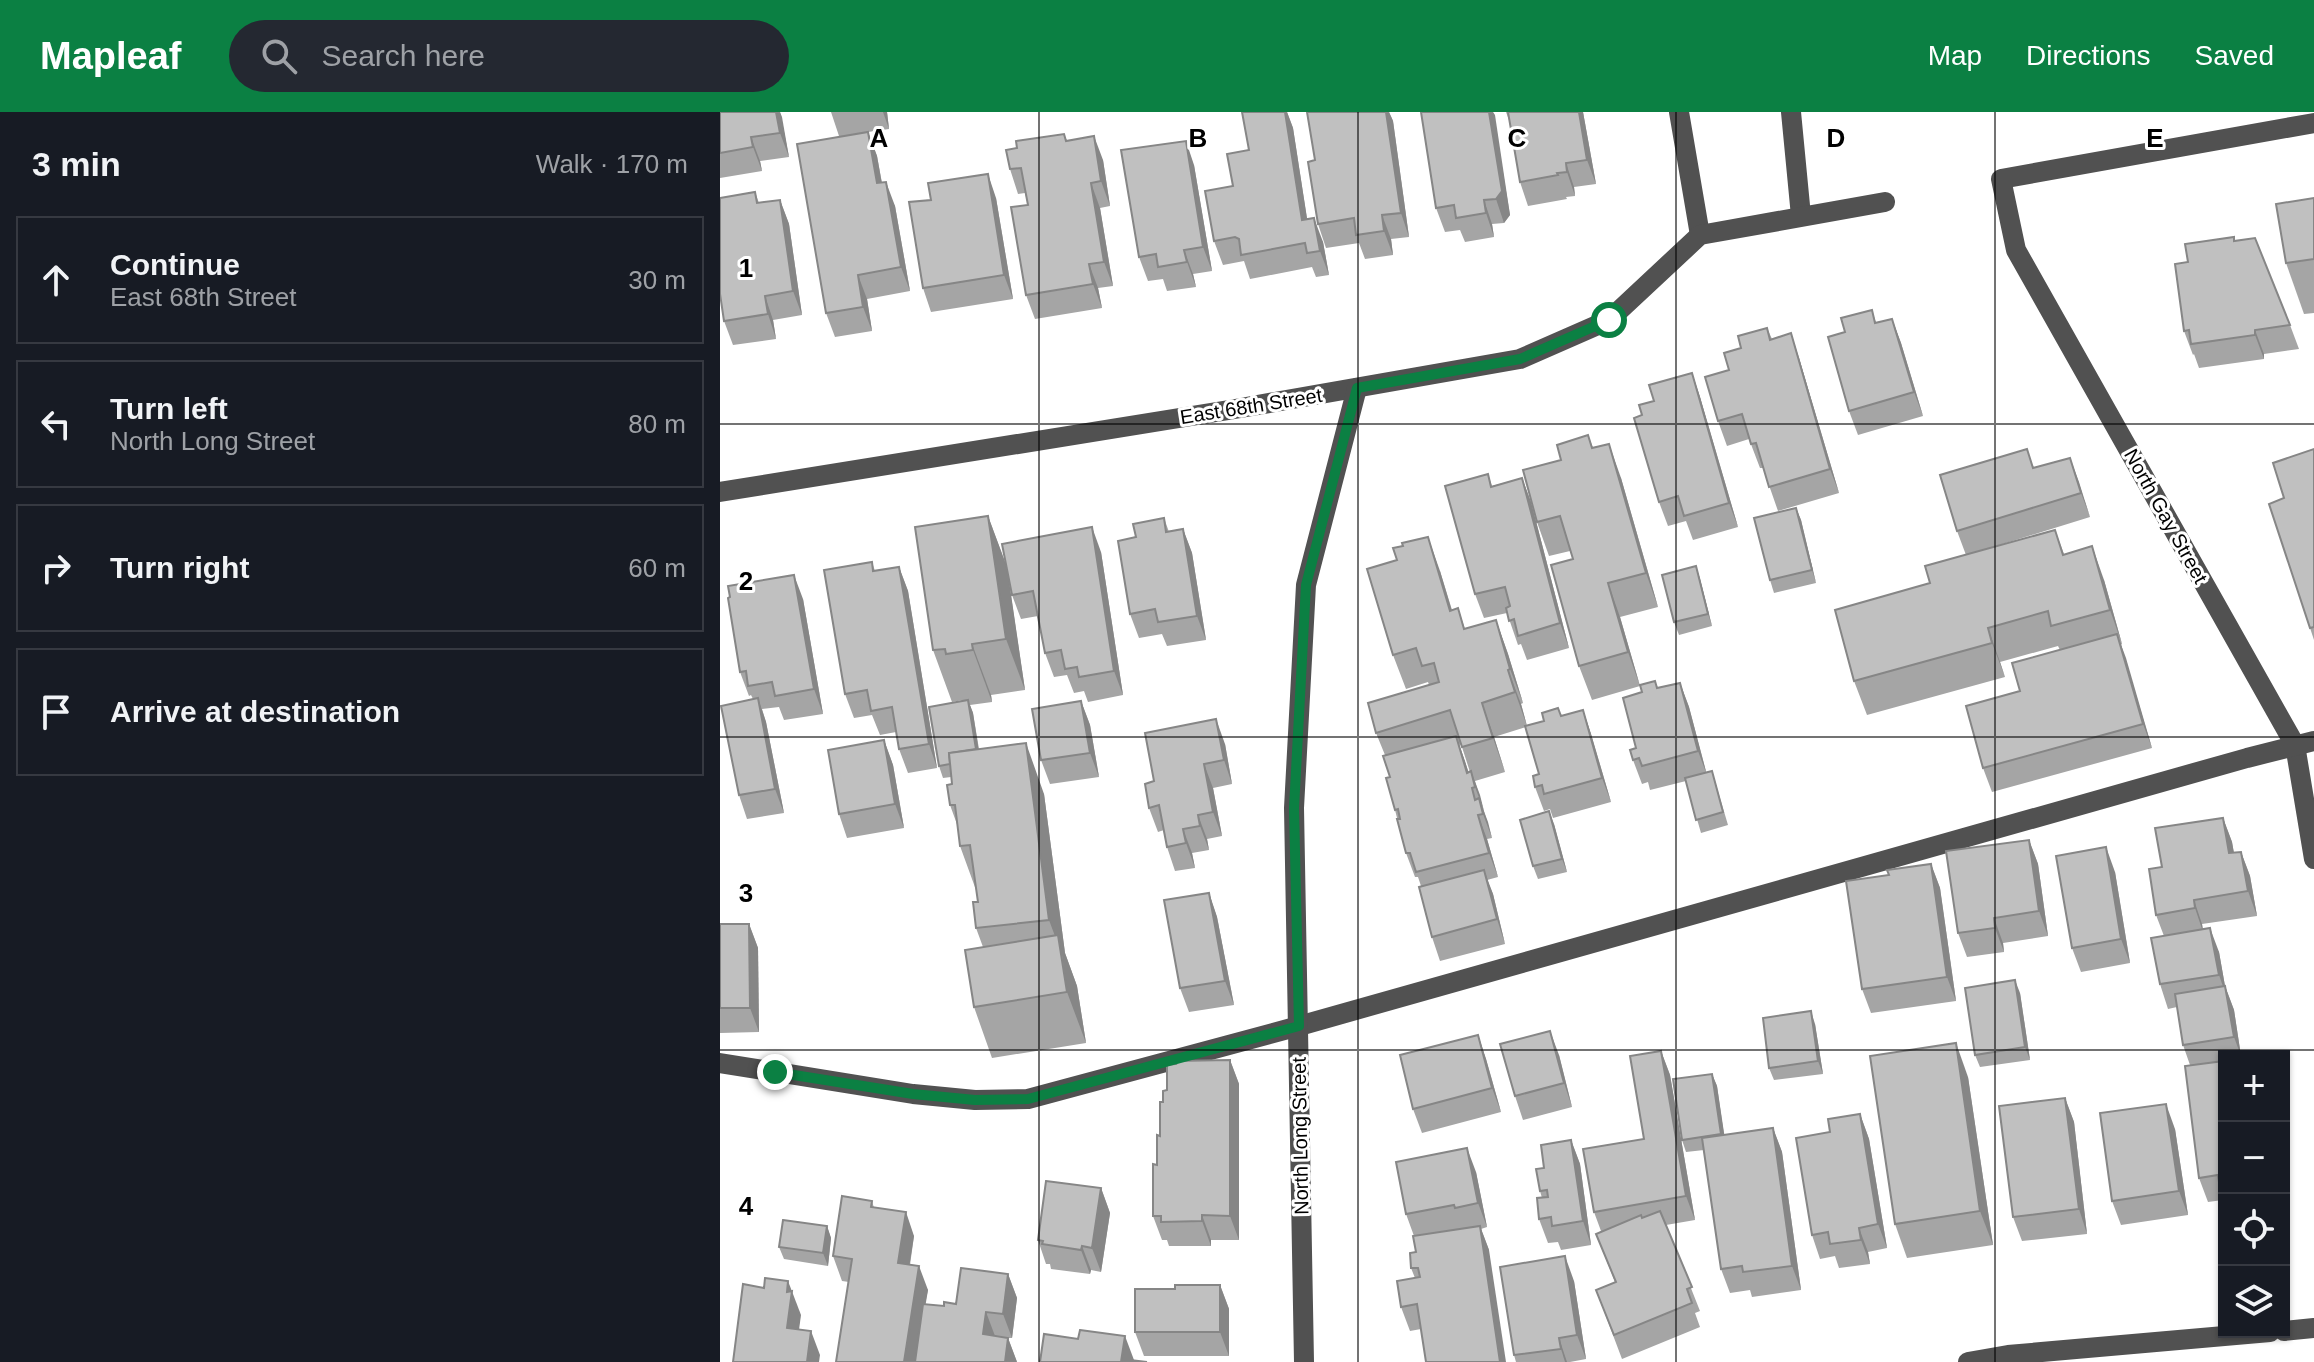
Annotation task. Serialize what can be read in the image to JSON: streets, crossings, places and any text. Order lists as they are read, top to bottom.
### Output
{
  "streets": {
    "street": ["East 68th Street", "North Gay Street", "North Long Street"]
  },
  "crossings": [
    ["East 68th Street", "North Long Street"]
  ],
  "page": {
    "header": "Mapleaf",
    "search": "Search here",
    "nav": ["Map", "Directions", "Saved"],
    "heading": ["3 min", "Walk · 170 m"],
    "list": [
      ["Continue", "East 68th Street", "30 m"],
      ["Turn left", "North Long Street", "80 m"],
      ["Turn right", "60 m"],
      "Arrive at destination"
    ],
    "map_buttons": ["+", "−"]
  },
  "grid": {
    "columns": [
      "A",
      "B",
      "C",
      "D",
      "E"
    ],
    "rows": [
      "1",
      "2",
      "3",
      "4"
    ]
  }
}
